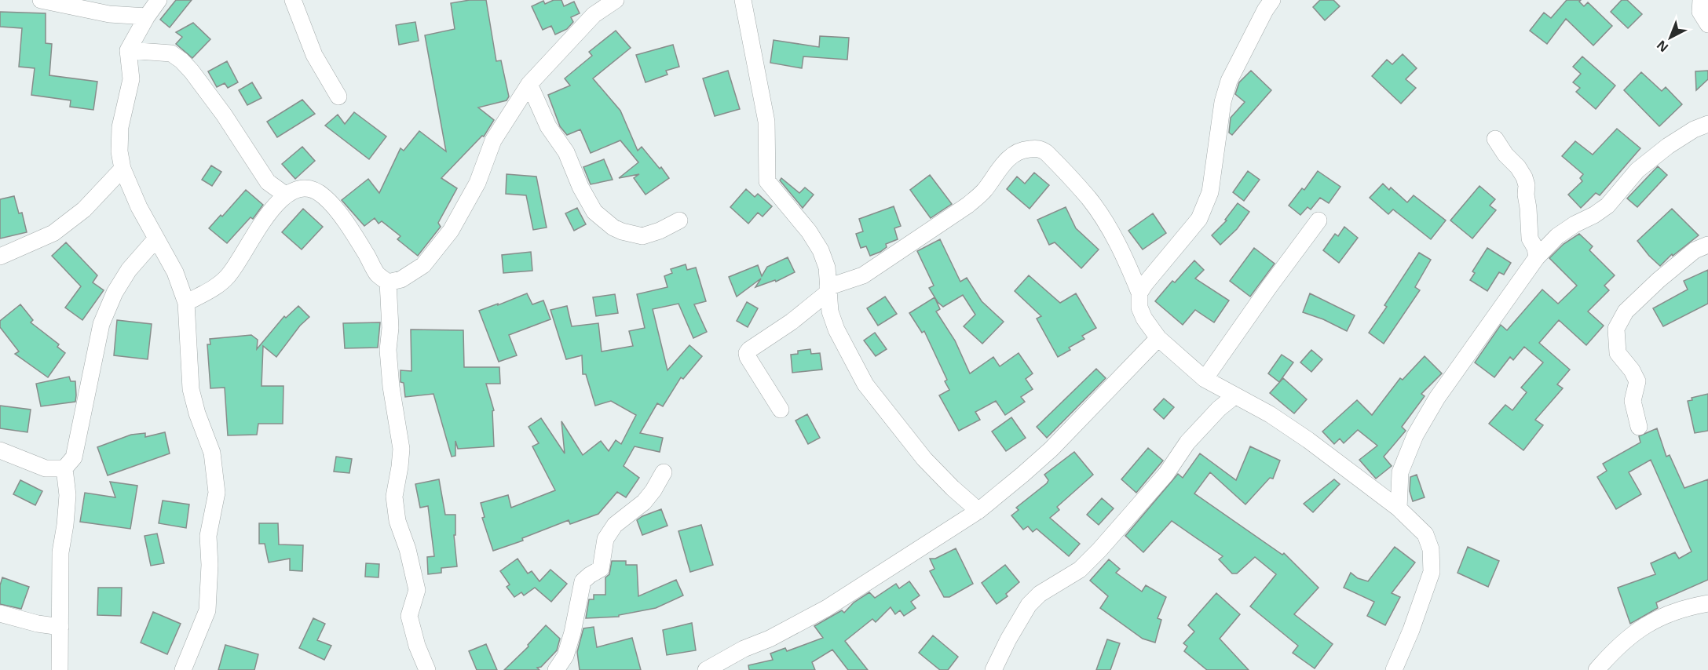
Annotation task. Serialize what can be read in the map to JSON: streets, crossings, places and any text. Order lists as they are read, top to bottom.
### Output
{
  "north": "bottom left"
}
